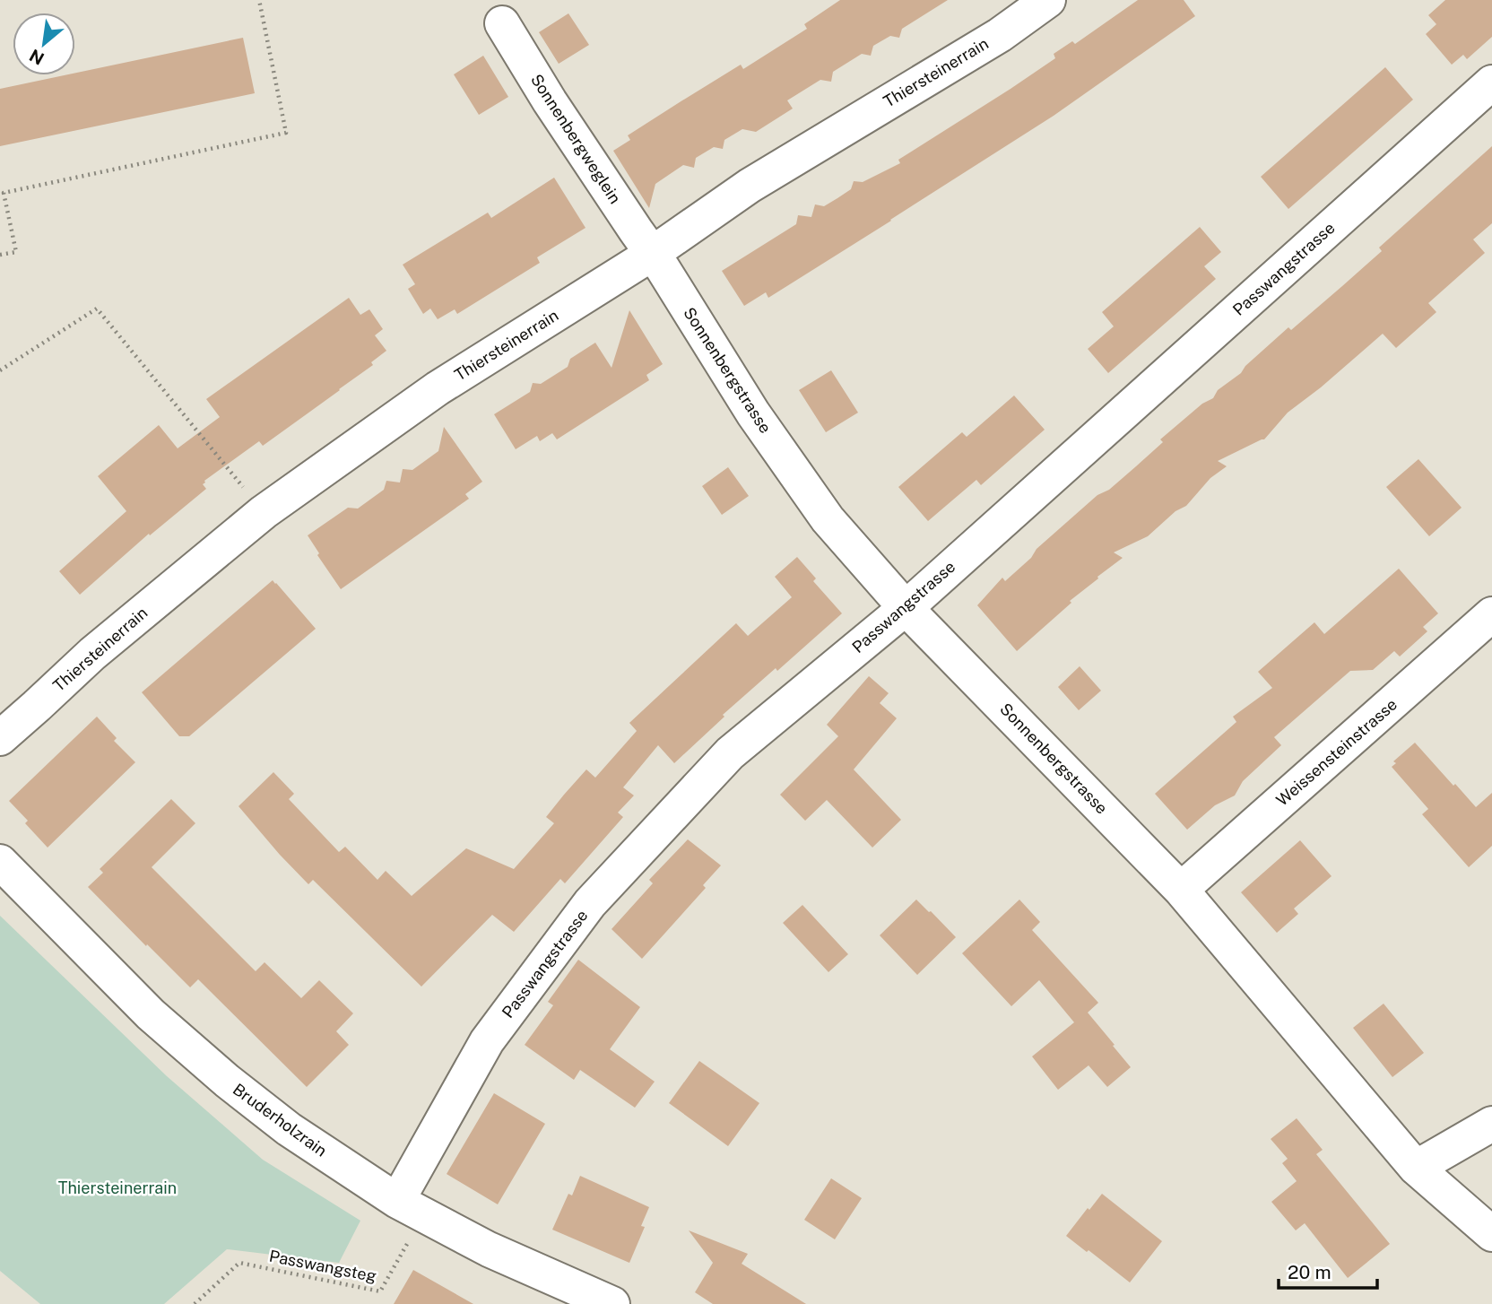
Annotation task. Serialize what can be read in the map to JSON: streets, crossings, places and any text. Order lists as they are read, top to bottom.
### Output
{
  "streets": {
    "street": [
      "Thiersteinerrain",
      "Sonnenbergweglein",
      "Passwangstrasse",
      "Sonnenbergstrasse",
      "Weissensteinstrasse",
      "Bruderholzrain"
    ],
    "path": ["Passwangsteg"]
  },
  "crossings": [
    ["Thiersteinerrain", "Sonnenbergweglein"],
    ["Thiersteinerrain", "Sonnenbergstrasse"],
    ["Sonnenbergweglein", "Sonnenbergstrasse"],
    ["Passwangstrasse", "Sonnenbergstrasse"],
    ["Passwangstrasse", "Bruderholzrain"],
    ["Sonnenbergstrasse", "Weissensteinstrasse"]
  ],
  "parks": ["Thiersteinerrain"],
  "scale_bar": "20 m",
  "north": "bottom left"
}
